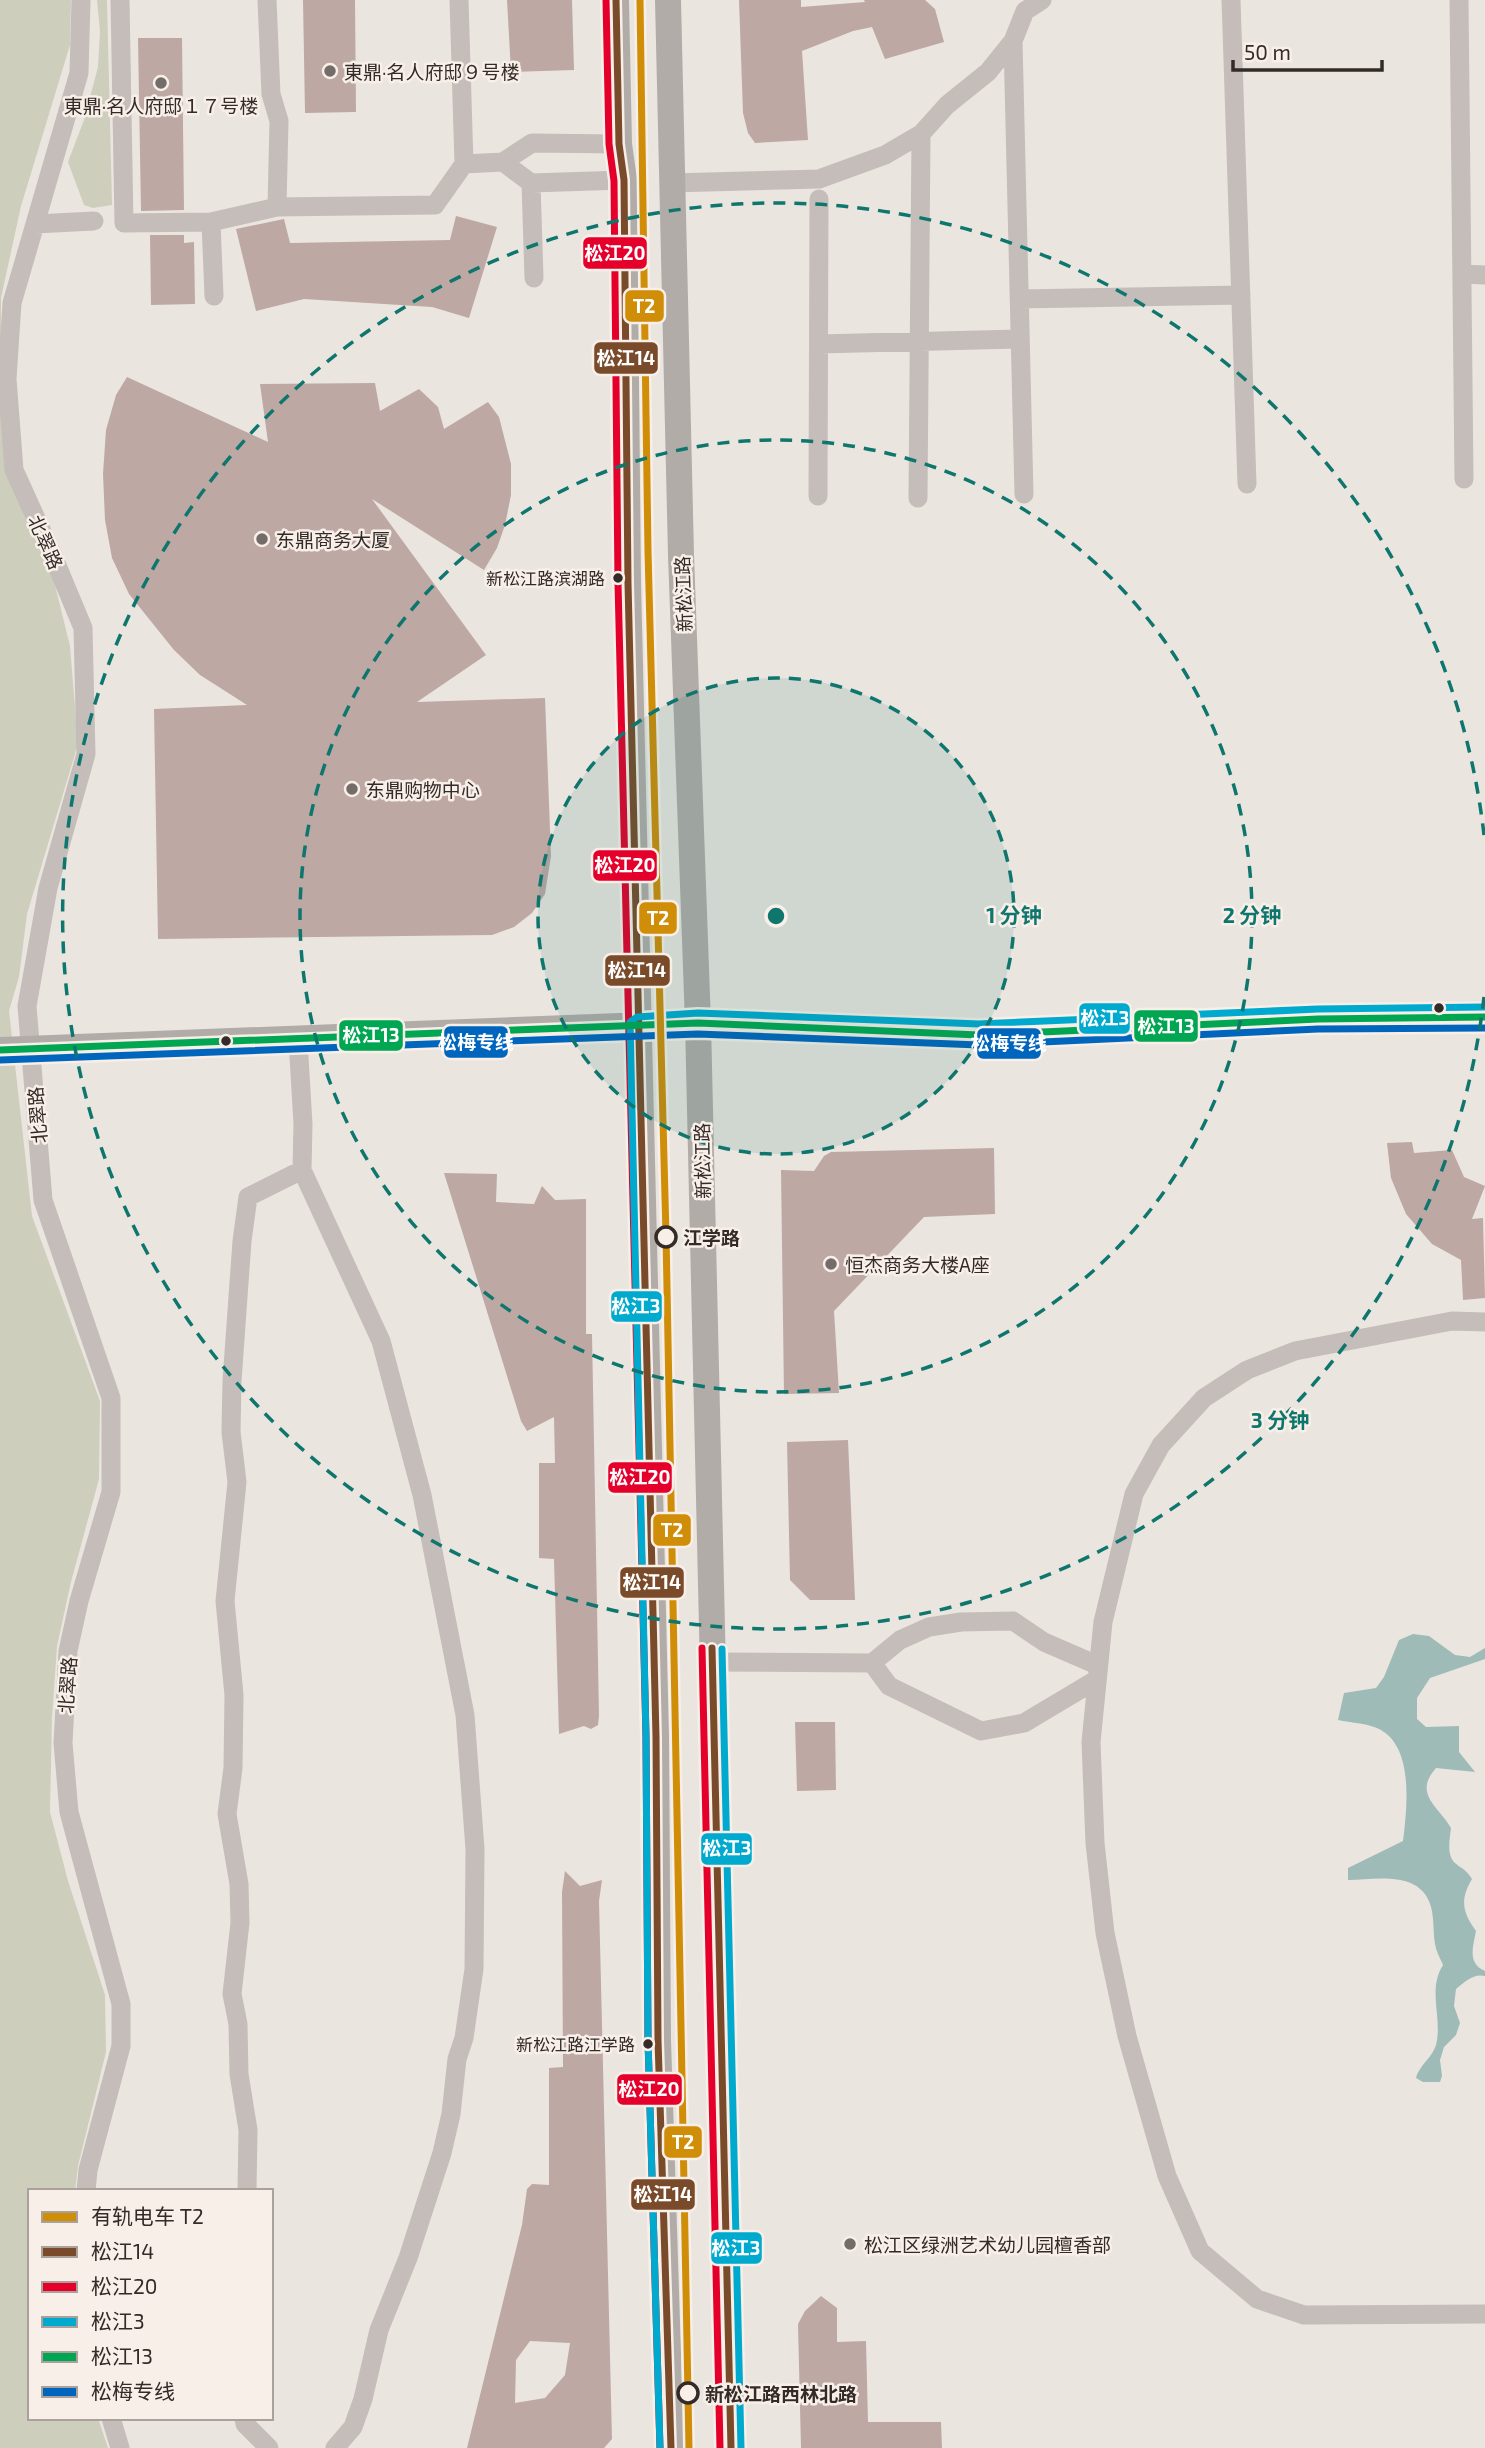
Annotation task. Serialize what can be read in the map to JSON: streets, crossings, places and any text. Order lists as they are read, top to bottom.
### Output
{
  "streets": {
    "main road": ["新松江路"],
    "street": ["北翠路"]
  },
  "places": [
    "東鼎·名人府邸９号楼",
    "東鼎·名人府邸１７号楼",
    "东鼎商务大厦",
    "新松江路滨湖路",
    "东鼎购物中心",
    "江学路",
    "恒杰商务大楼A座",
    "新松江路江学路",
    "松江区绿洲艺术幼儿园檀香部",
    "新松江路西林北路"
  ],
  "lines": [
    "tram line T2",
    "transit line 松江14",
    "transit line 松江20",
    "transit line 松江3",
    "transit line 松江13",
    "transit line 松梅专线"
  ],
  "legend": [
    "有轨电车 T2",
    "松江14",
    "松江20",
    "松江3",
    "松江13",
    "松梅专线"
  ],
  "scale_bar": "50 m",
  "rings": ["1 分钟", "2 分钟", "3 分钟"]
}
